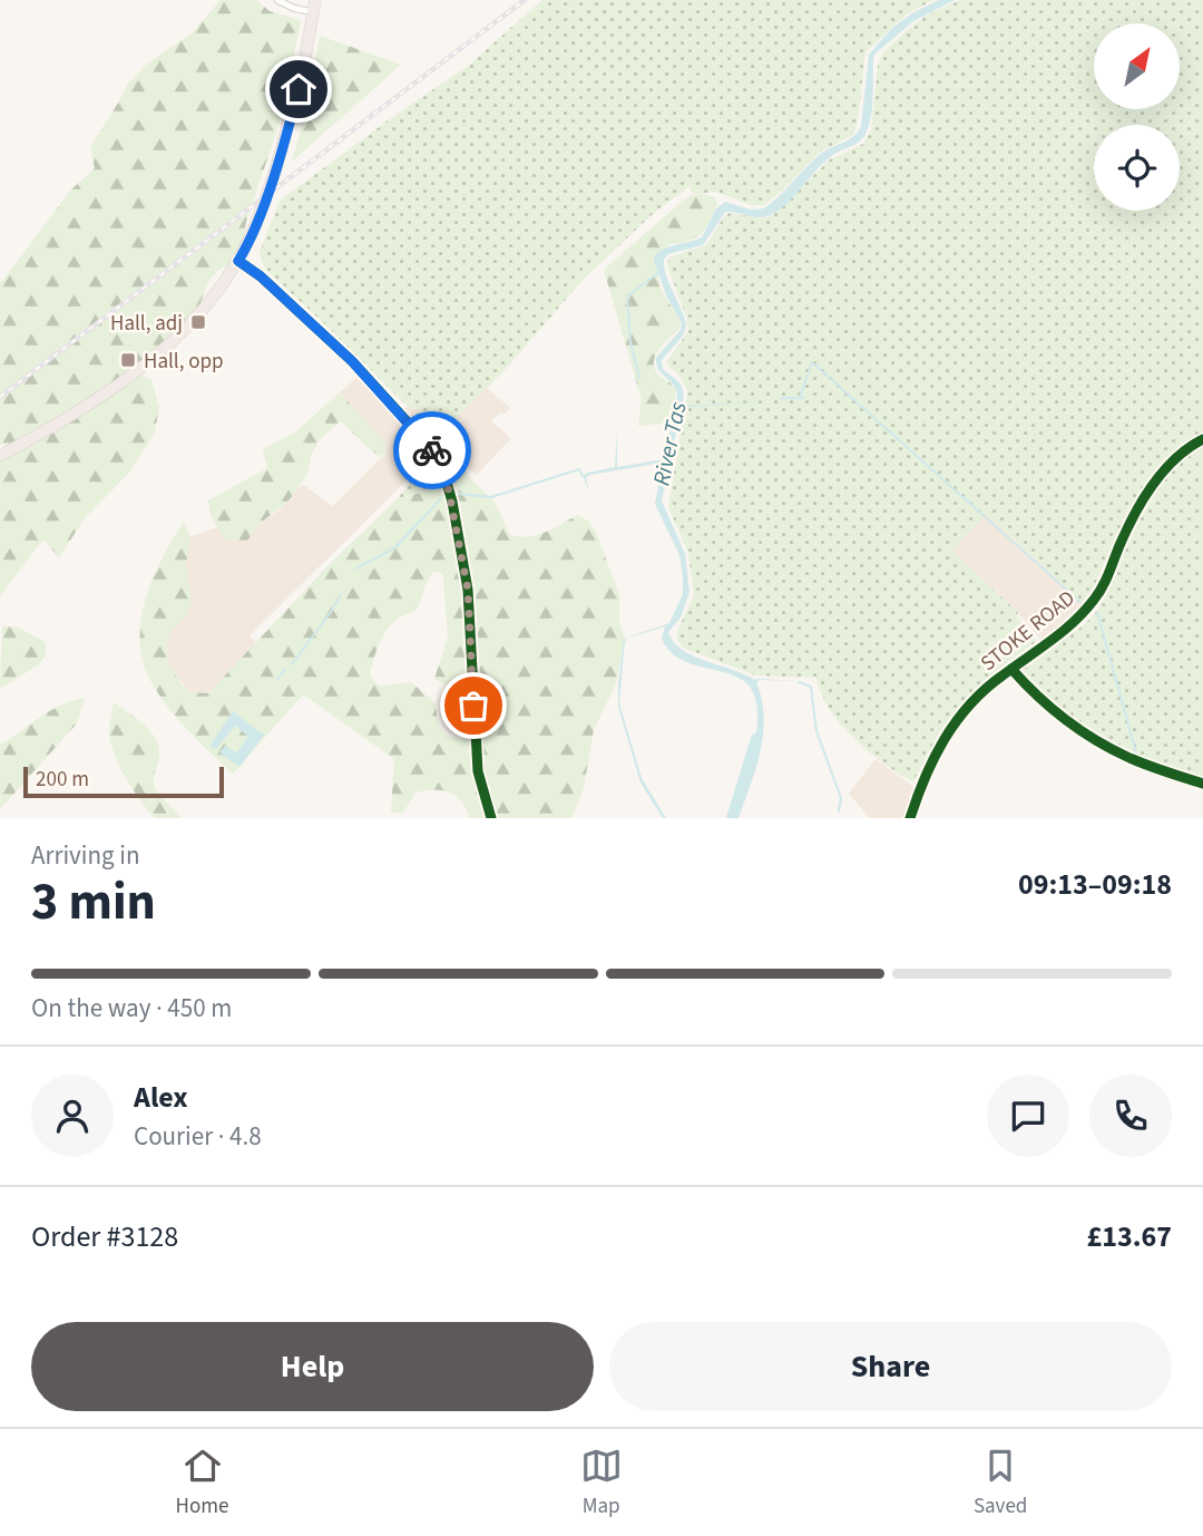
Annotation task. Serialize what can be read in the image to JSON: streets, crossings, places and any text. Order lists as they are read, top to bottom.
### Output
{
  "streets": {
    "street": ["STOKE ROAD"]
  },
  "water": ["River Tas"],
  "places": {
    "transit": ["Hall, adj", "Hall, opp"]
  },
  "scale_bar": "200 m",
  "north": "top right",
  "page": {
    "scale": "200 m",
    "heading": ["3 min", "Arriving in", "09:13–09:18"],
    "panel": [
      "Alex",
      "Courier · 4.8",
      "Order #3128",
      "£13.67"
    ],
    "bar": "On the way · 450 m",
    "buttons": ["Help", "Share"],
    "tabs": ["Home", "Map", "Saved"]
  }
}
